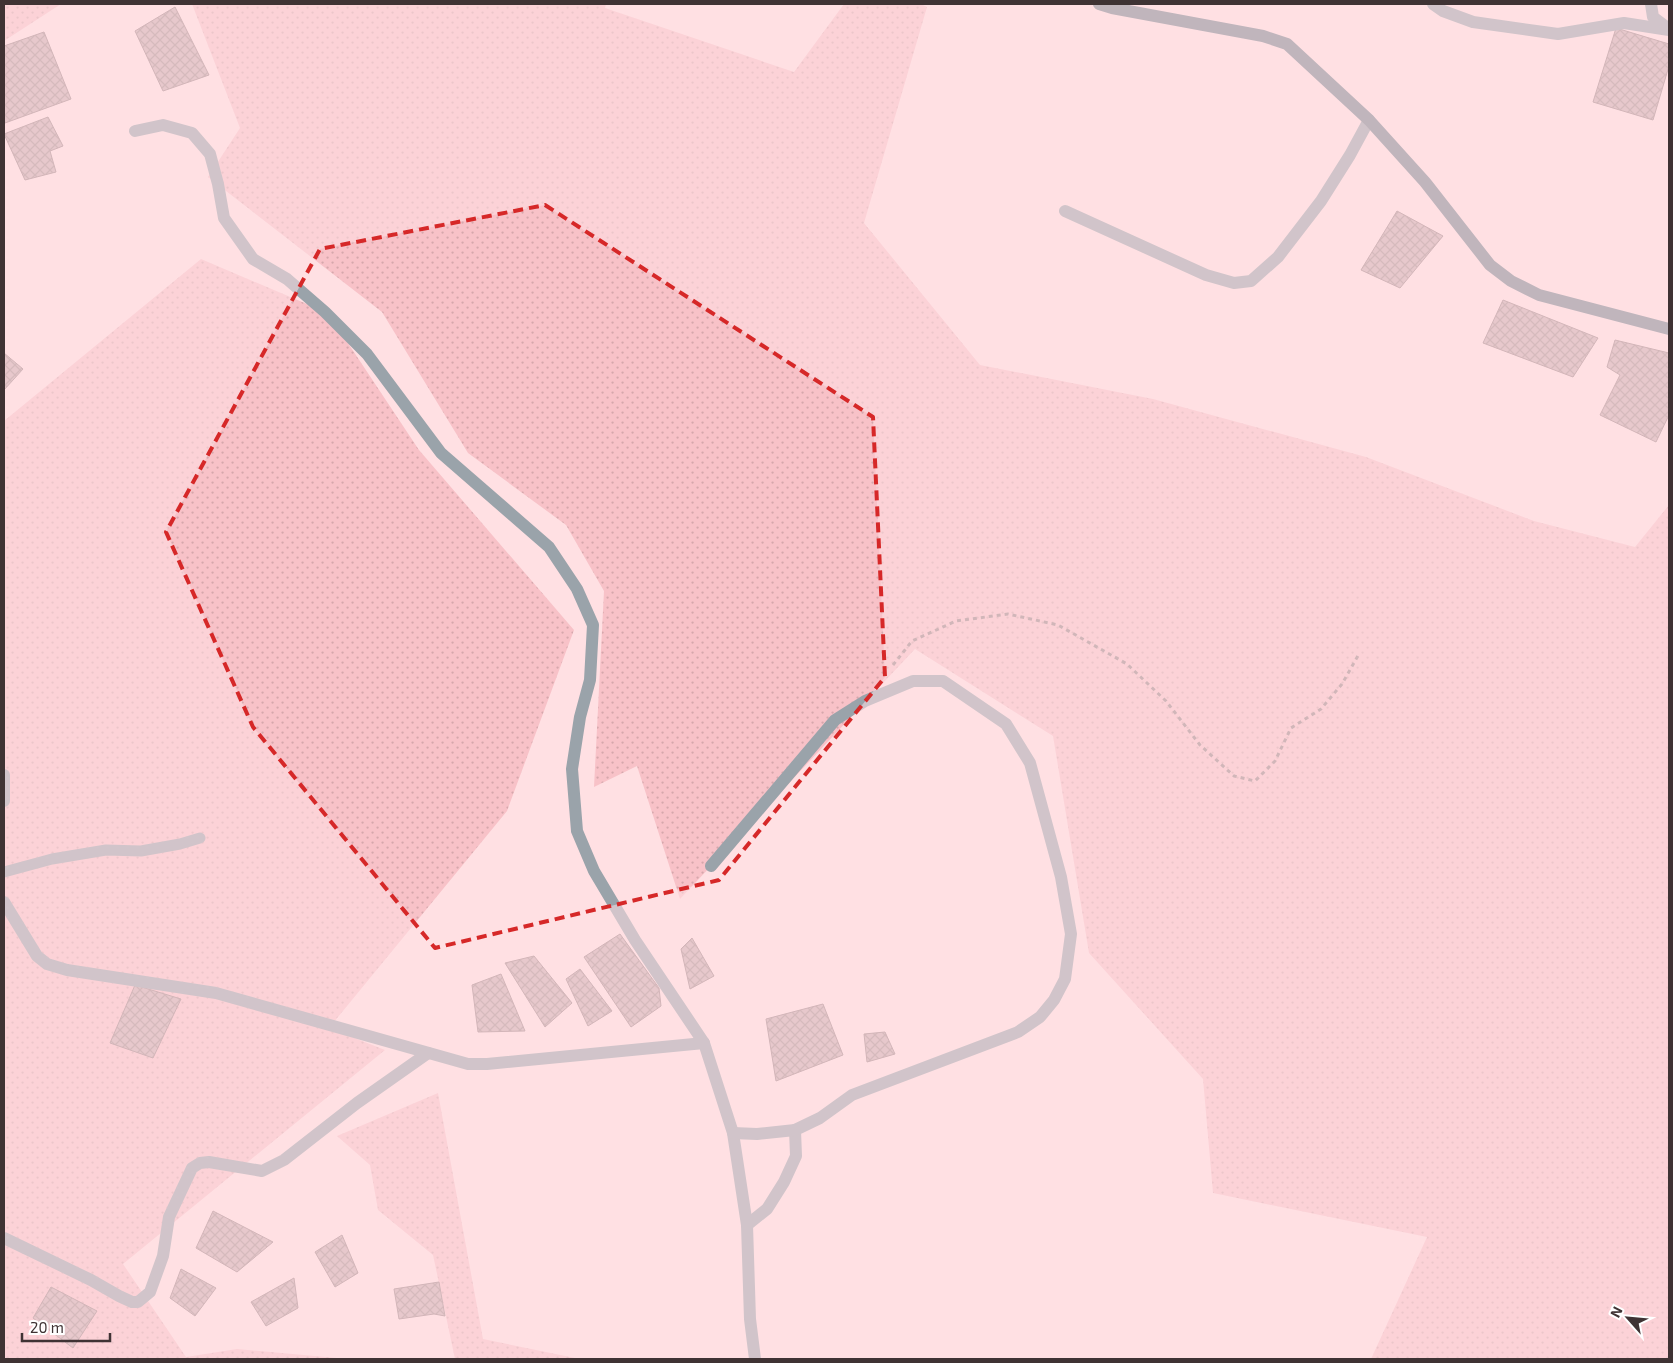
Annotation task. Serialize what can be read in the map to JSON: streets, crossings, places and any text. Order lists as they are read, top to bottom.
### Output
{
  "scale_bar": "20 m",
  "north": "top left"
}
